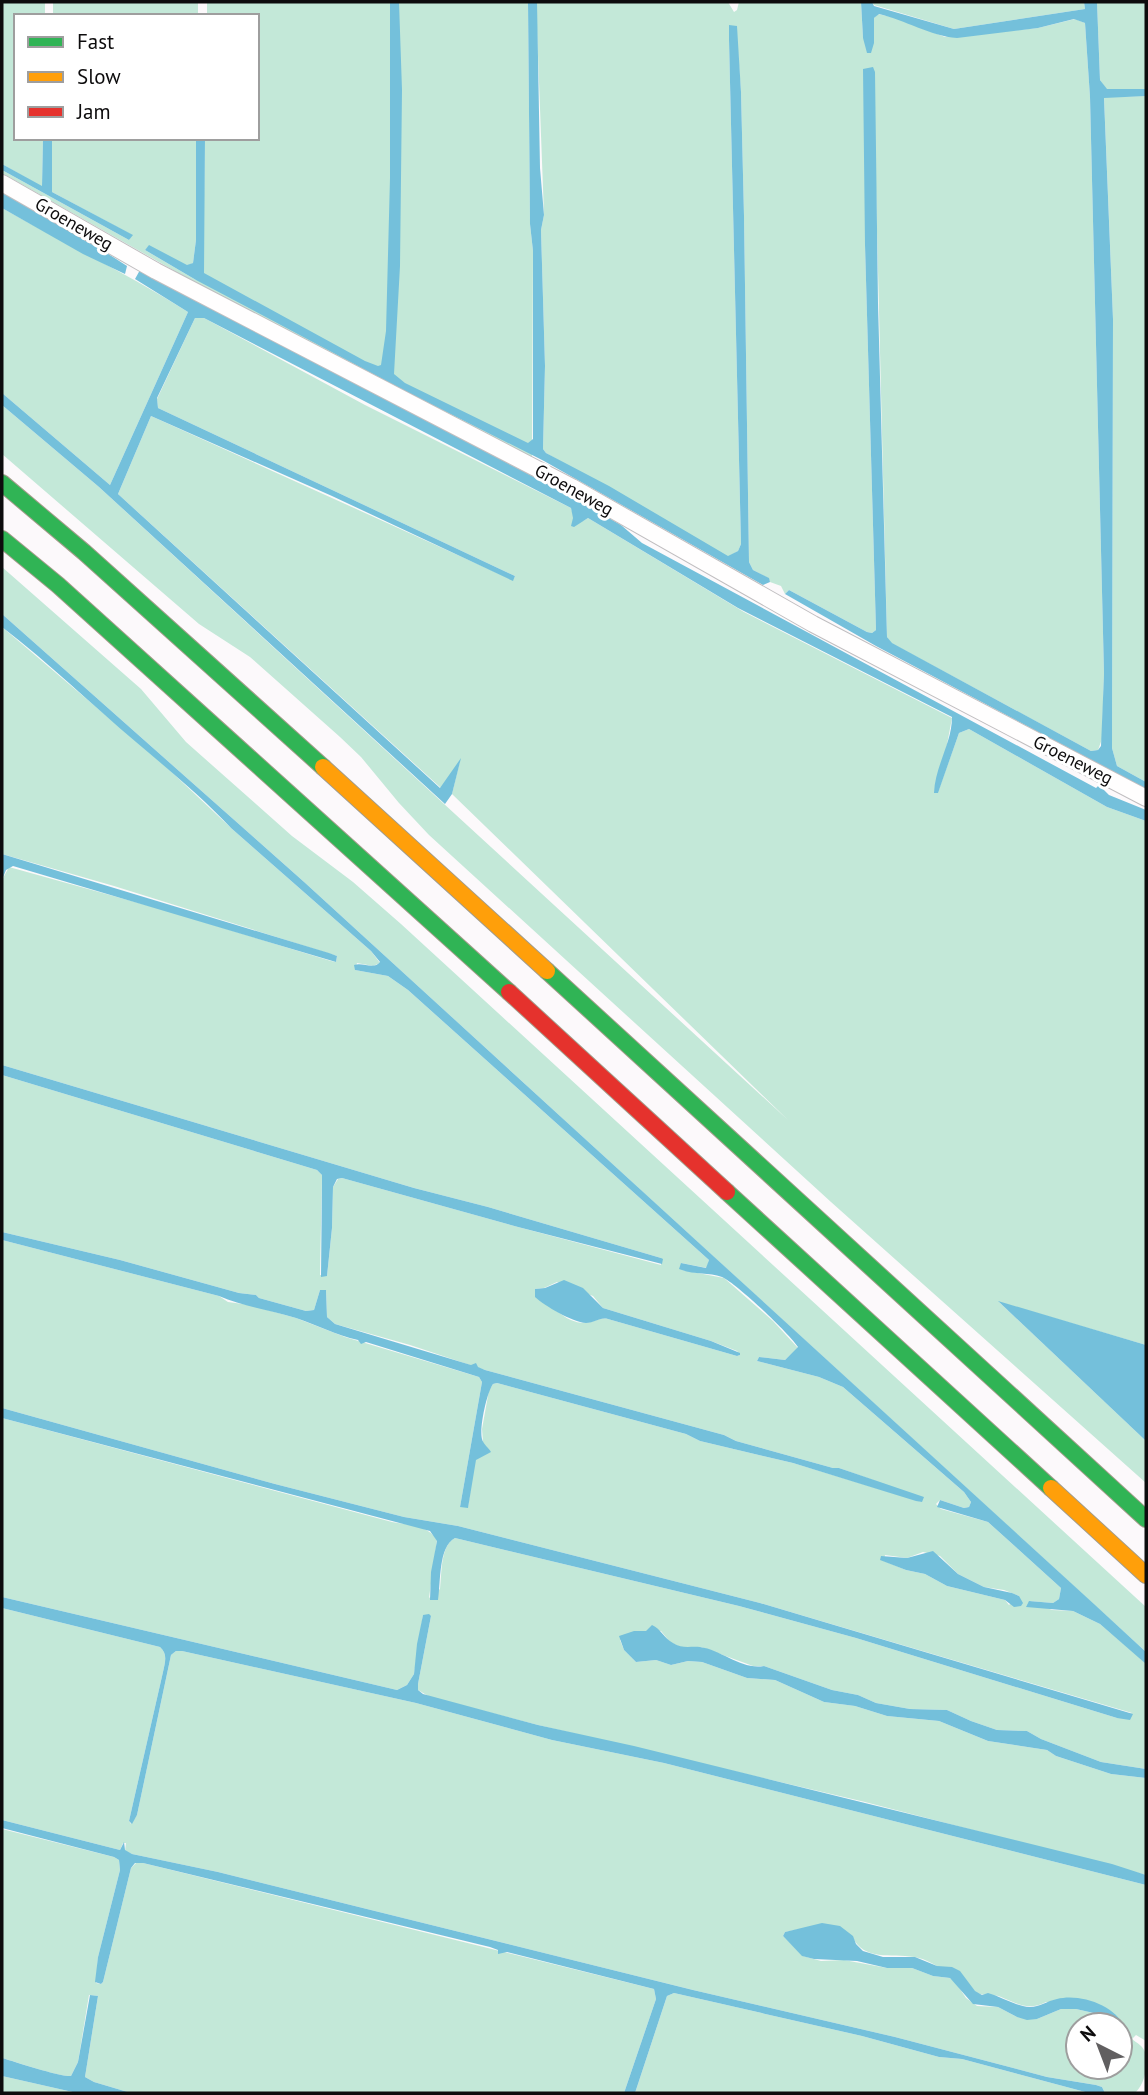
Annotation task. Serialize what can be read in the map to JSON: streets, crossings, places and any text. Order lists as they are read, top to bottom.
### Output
{
  "streets": {
    "street": ["Groeneweg"]
  },
  "legend": ["Fast", "Slow", "Jam"],
  "north": "top left"
}
